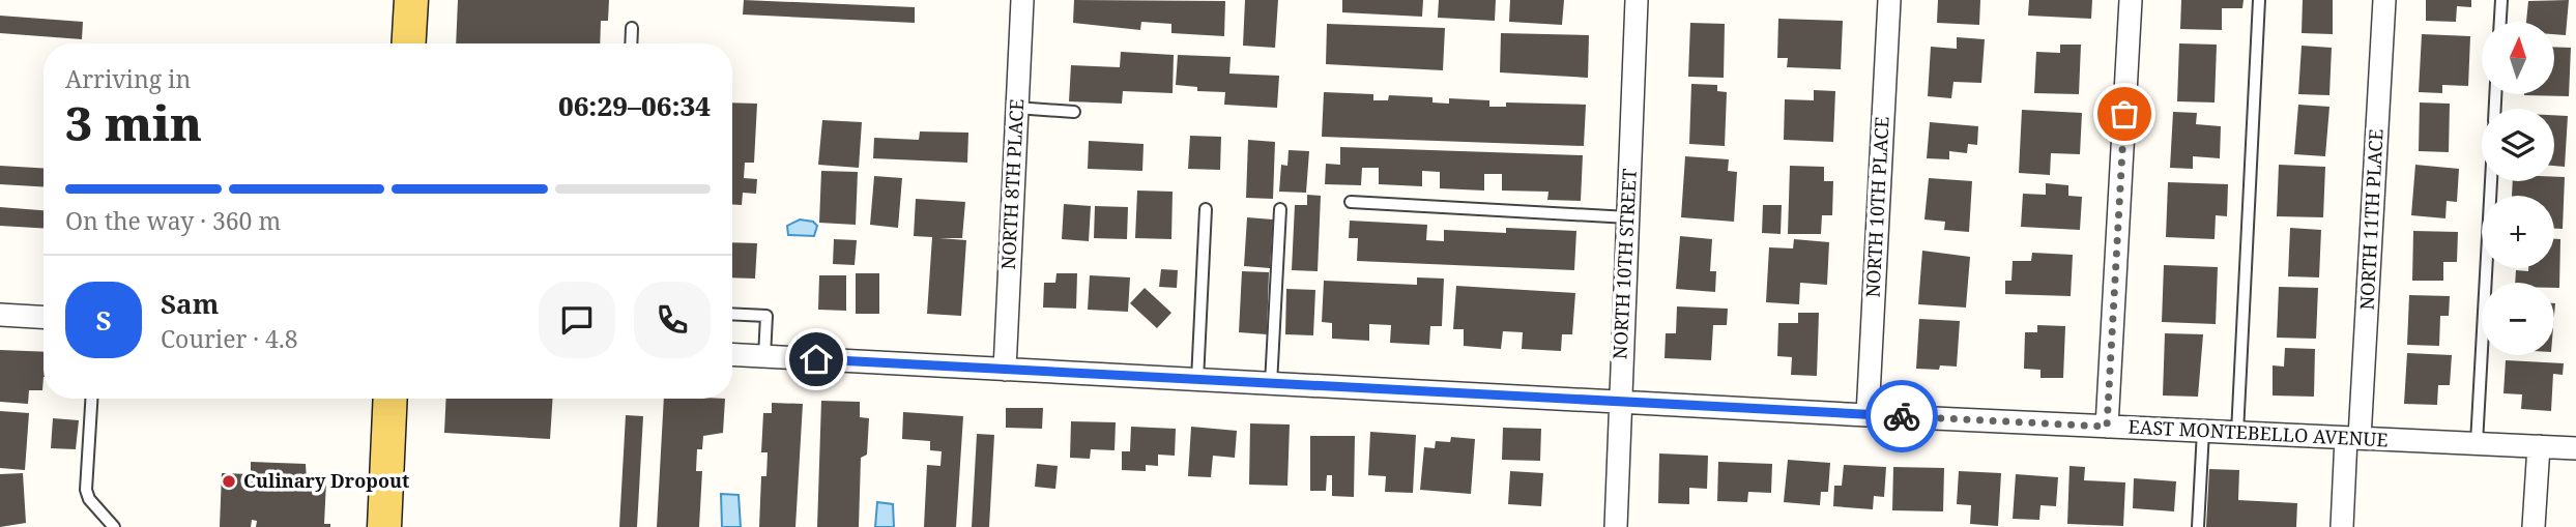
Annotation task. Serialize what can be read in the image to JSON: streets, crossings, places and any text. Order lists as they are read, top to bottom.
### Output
{
  "streets": {
    "street": [
      "NORTH 8TH PLACE",
      "NORTH 10TH PLACE",
      "NORTH 11TH PLACE",
      "NORTH 10TH STREET",
      "EAST MONTEBELLO AVENUE"
    ]
  },
  "crossings": [
    ["NORTH 8TH PLACE", "EAST MONTEBELLO AVENUE"],
    ["NORTH 10TH PLACE", "EAST MONTEBELLO AVENUE"],
    ["NORTH 11TH PLACE", "EAST MONTEBELLO AVENUE"],
    ["NORTH 10TH STREET", "EAST MONTEBELLO AVENUE"]
  ],
  "places": ["Culinary Dropout"],
  "north": "top",
  "page": {
    "map_buttons": ["+", "−"],
    "heading": ["3 min", "Arriving in", "06:29–06:34"],
    "panel": ["Sam", "Courier · 4.8"],
    "bar": "On the way · 360 m",
    "round": "S"
  }
}
